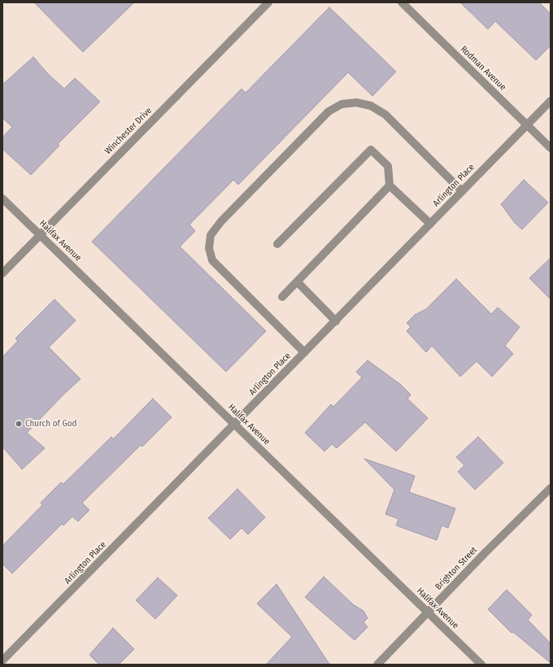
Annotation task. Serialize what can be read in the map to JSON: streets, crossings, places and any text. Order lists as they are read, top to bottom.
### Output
{
  "streets": {
    "street": [
      "Rodman Avenue",
      "Winchester Drive",
      "Arlington Place",
      "Halifax Avenue",
      "Brighton Street"
    ]
  },
  "crossings": [
    ["Rodman Avenue", "Arlington Place"],
    ["Winchester Drive", "Halifax Avenue"],
    ["Arlington Place", "Halifax Avenue"],
    ["Halifax Avenue", "Brighton Street"]
  ],
  "places": ["Church of God"]
}
